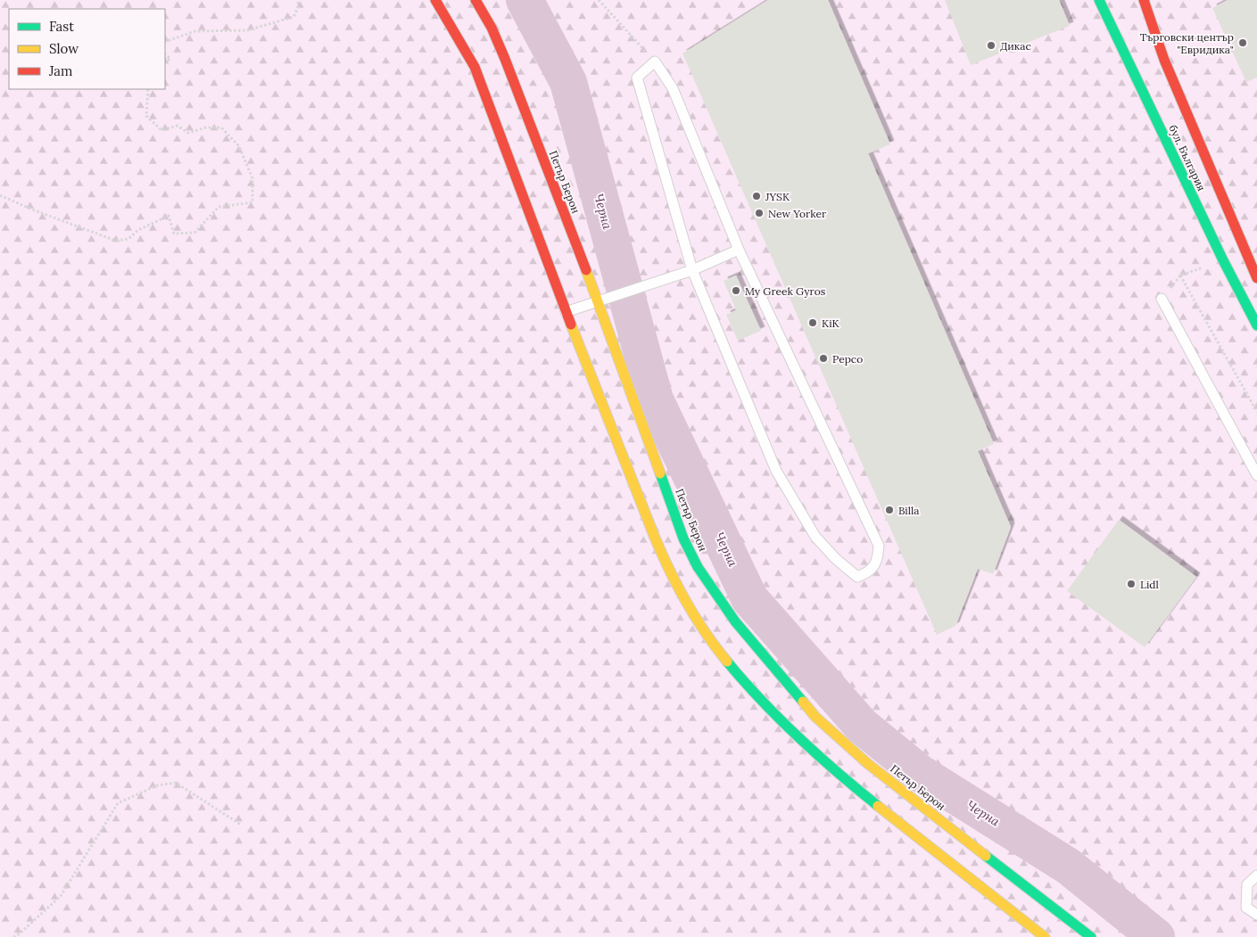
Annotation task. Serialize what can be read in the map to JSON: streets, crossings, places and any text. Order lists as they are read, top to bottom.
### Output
{
  "streets": {
    "main road": ["бул. България", "Петър Берон"]
  },
  "water": ["Черна"],
  "places": [
    "Търговски център \"Евридика\"",
    "Дикас",
    "JYSK",
    "New Yorker",
    "My Greek Gyros",
    "KiK",
    "Pepco",
    "Billa",
    "Lidl"
  ],
  "legend": ["Fast", "Slow", "Jam"]
}
